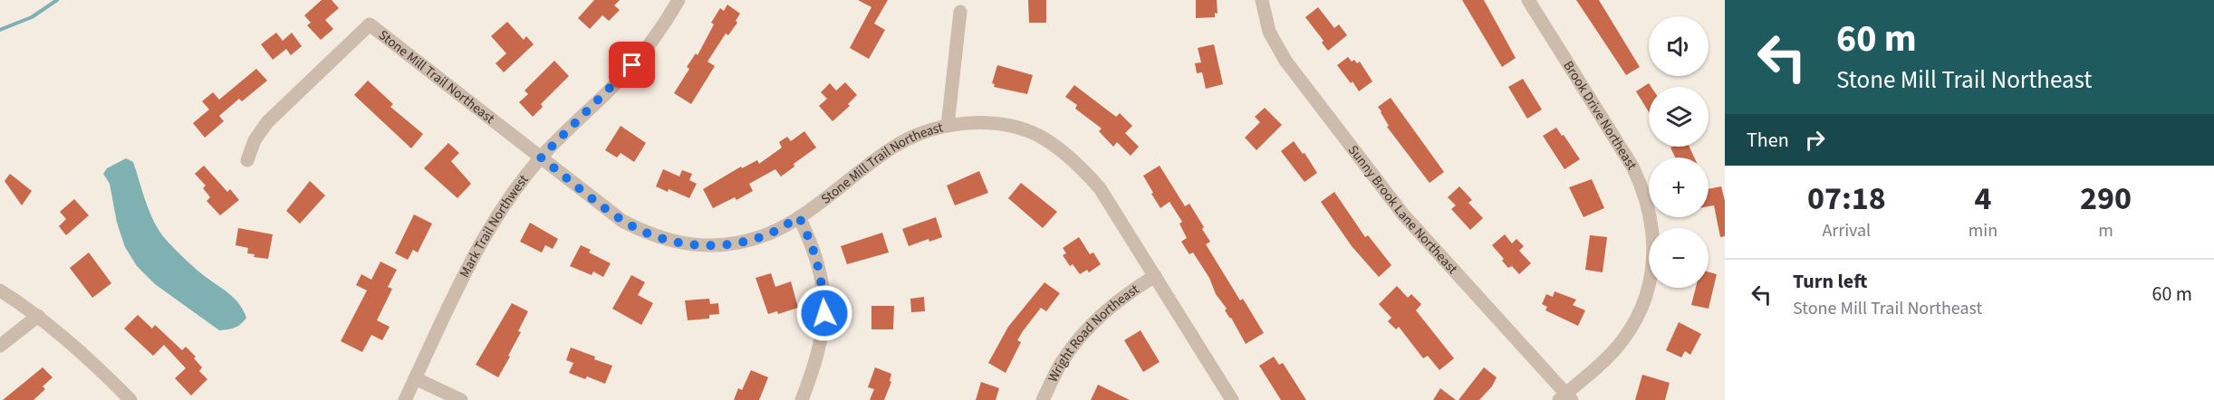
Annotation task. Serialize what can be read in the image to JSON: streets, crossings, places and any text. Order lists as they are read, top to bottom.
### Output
{
  "streets": {
    "street": [
      "Stone Mill Trail Northeast",
      "Brook Drive Northeast",
      "Sunny Brook Lane Northeast",
      "Mark Trail Northwest",
      "Wright Road Northeast"
    ]
  },
  "crossings": [
    ["Stone Mill Trail Northeast", "Mark Trail Northwest"],
    ["Stone Mill Trail Northeast", "Wright Road Northeast"],
    ["Brook Drive Northeast", "Sunny Brook Lane Northeast"]
  ],
  "page": {
    "turn": ["60 m", "Stone Mill Trail Northeast"],
    "map_buttons": ["+", "−"],
    "then": "Then",
    "eta": [
      "07:18",
      "Arrival",
      "4",
      "min",
      "290",
      "m"
    ],
    "list": [
      {
        "name": "Turn left",
        "note": "Stone Mill Trail Northeast",
        "value": "60 m"
      }
    ]
  }
}
